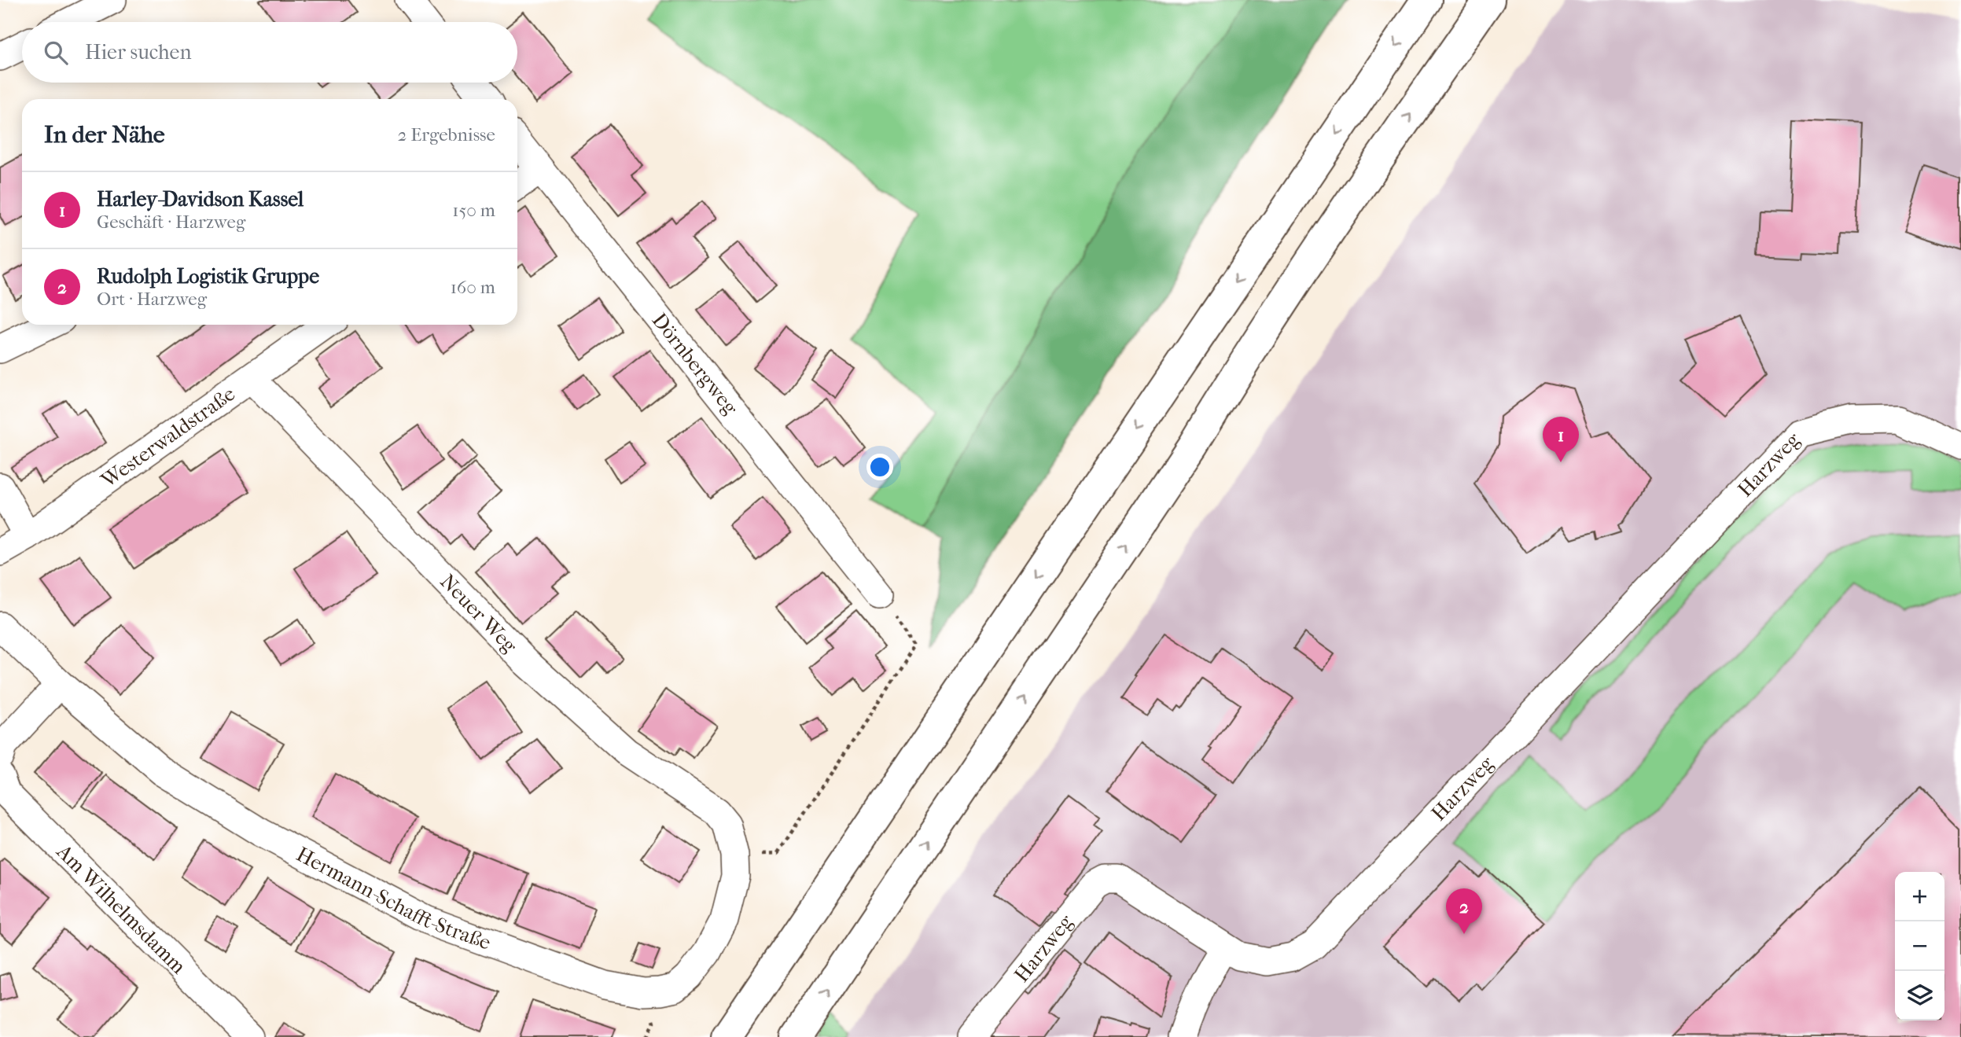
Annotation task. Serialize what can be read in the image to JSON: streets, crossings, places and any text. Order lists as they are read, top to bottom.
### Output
{
  "streets": {
    "street": [
      "Dörnbergweg",
      "Westerwaldstraße",
      "Harzweg",
      "Neuer Weg",
      "Hermann-Schafft-Straße",
      "Am Wilhelmsdamm"
    ]
  },
  "crossings": [
    ["Westerwaldstraße", "Neuer Weg"],
    ["Neuer Weg", "Hermann-Schafft-Straße"]
  ],
  "page": {
    "search": "Hier suchen",
    "heading": ["In der Nähe", "2 Ergebnisse"],
    "list": [
      {
        "mark": "1",
        "name": "Harley-Davidson Kassel",
        "note": "Geschäft · Harzweg",
        "value": "150 m"
      },
      {
        "mark": "2",
        "name": "Rudolph Logistik Gruppe",
        "note": "Ort · Harzweg",
        "value": "160 m"
      }
    ],
    "pins": ["1", "2"],
    "map_buttons": ["+", "−"]
  }
}
